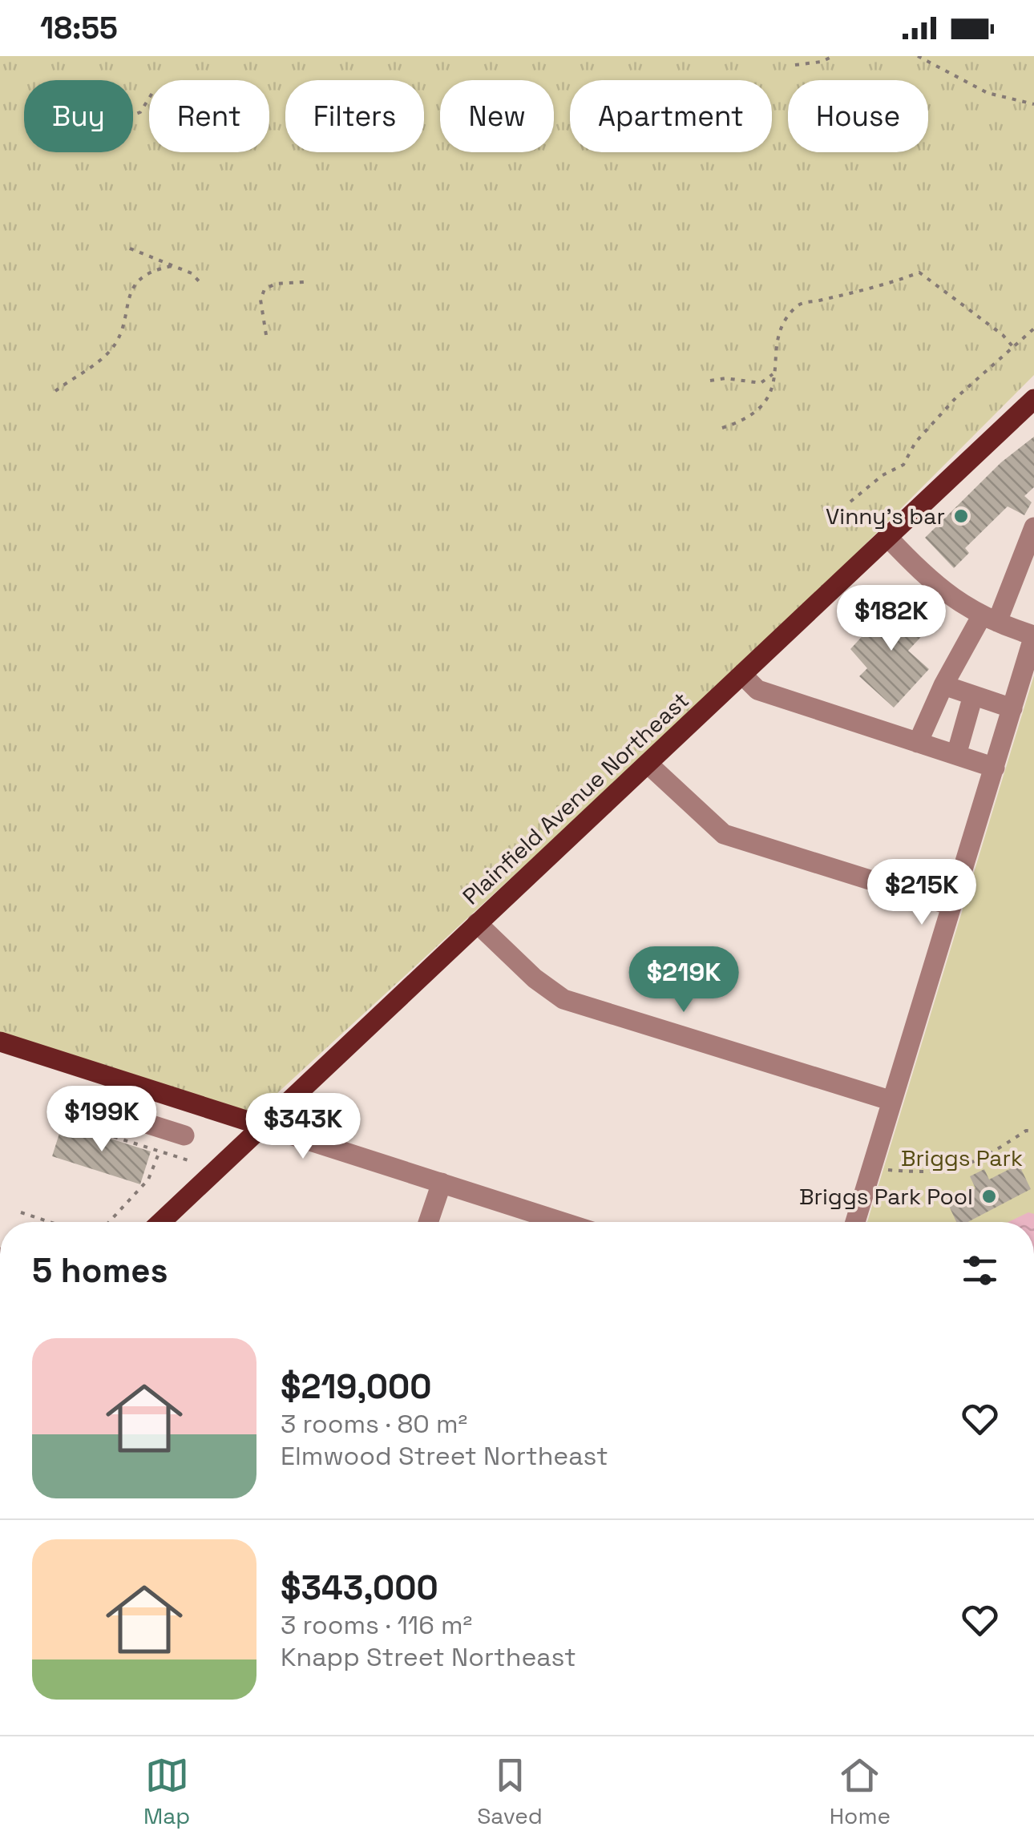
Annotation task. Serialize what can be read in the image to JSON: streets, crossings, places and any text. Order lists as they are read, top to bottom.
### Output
{
  "streets": {
    "main road": ["Plainfield Avenue Northeast"]
  },
  "parks": ["Briggs Park"],
  "places": ["Vinny's bar", "Briggs Park Pool"],
  "page": {
    "status": "18:55",
    "chip": [
      "Buy",
      "Rent",
      "Filters",
      "New",
      "Apartment",
      "House"
    ],
    "price": [
      "$182K",
      "$215K",
      "$219K",
      "$199K",
      "$343K"
    ],
    "heading": "5 homes",
    "list": [
      {
        "name": "$219,000",
        "note": "3 rooms · 80 m² · Elmwood Street Northeast"
      },
      {
        "name": "$343,000",
        "note": "3 rooms · 116 m² · Knapp Street Northeast"
      }
    ],
    "tabs": ["Map", "Saved", "Home"]
  }
}
